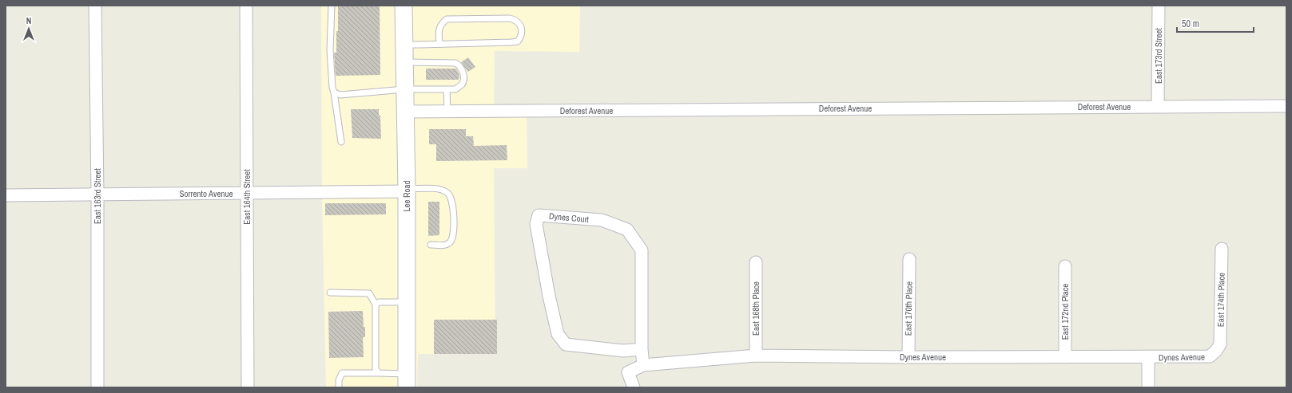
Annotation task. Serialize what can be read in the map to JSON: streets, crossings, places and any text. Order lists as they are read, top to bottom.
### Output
{
  "streets": {
    "main road": ["Lee Road"],
    "street": [
      "East 173rd Street",
      "Deforest Avenue",
      "Sorrento Avenue",
      "East 163rd Street",
      "East 164th Street",
      "Dynes Court",
      "East 174th Place",
      "East 168th Place",
      "East 170th Place",
      "East 172nd Place",
      "Dynes Avenue"
    ]
  },
  "crossings": [
    ["East 173rd Street", "Deforest Avenue"],
    ["Deforest Avenue", "Lee Road"],
    ["Sorrento Avenue", "East 163rd Street"],
    ["Sorrento Avenue", "Lee Road"],
    ["Sorrento Avenue", "East 164th Street"],
    ["Dynes Court", "Dynes Avenue"],
    ["East 174th Place", "Dynes Avenue"],
    ["East 168th Place", "Dynes Avenue"],
    ["East 170th Place", "Dynes Avenue"],
    ["East 172nd Place", "Dynes Avenue"]
  ],
  "scale_bar": "50 m",
  "north": "top"
}
